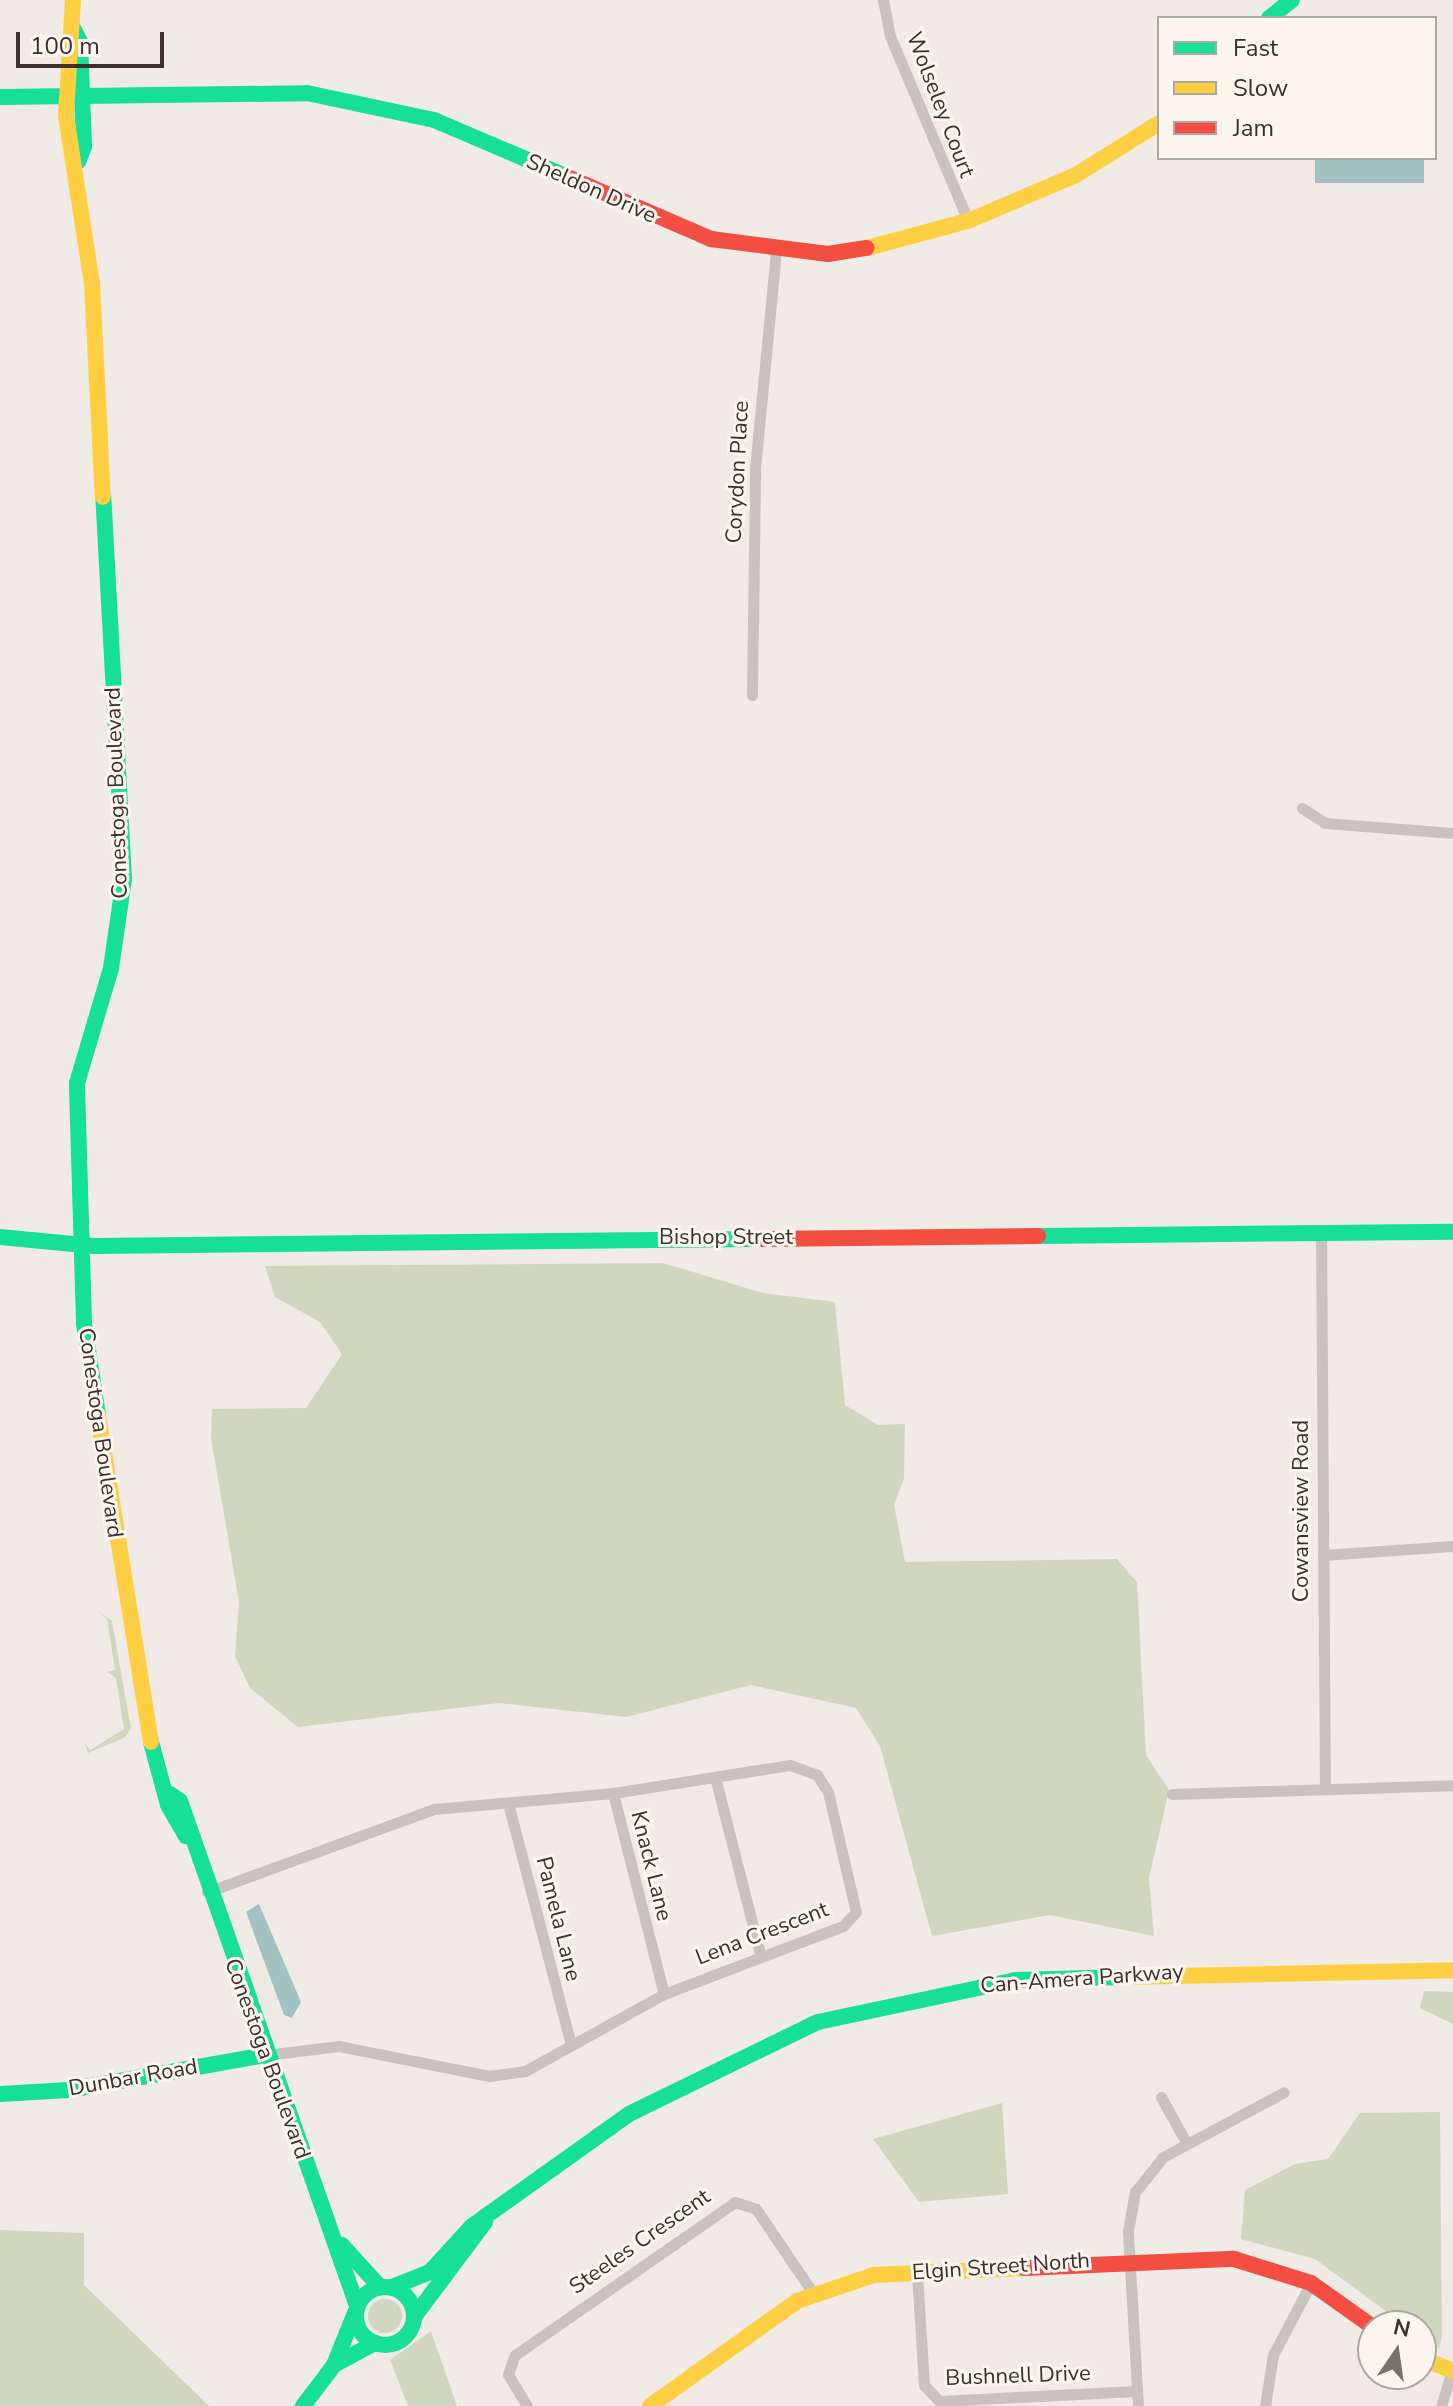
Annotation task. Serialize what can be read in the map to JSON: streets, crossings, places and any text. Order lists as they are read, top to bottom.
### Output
{
  "streets": {
    "street": [
      "Wolseley Court",
      "Sheldon Drive",
      "Corydon Place",
      "Conestoga Boulevard",
      "Bishop Street",
      "Cowansview Road",
      "Knack Lane",
      "Pamela Lane",
      "Lena Crescent",
      "Can-Amera Parkway",
      "Dunbar Road",
      "Steeles Crescent",
      "Elgin Street North",
      "Bushnell Drive"
    ]
  },
  "crossings": [
    ["Wolseley Court", "Sheldon Drive"],
    ["Sheldon Drive", "Corydon Place"],
    ["Sheldon Drive", "Conestoga Boulevard"],
    ["Conestoga Boulevard", "Bishop Street"],
    ["Conestoga Boulevard", "Lena Crescent"],
    ["Conestoga Boulevard", "Can-Amera Parkway"],
    ["Conestoga Boulevard", "Dunbar Road"],
    ["Bishop Street", "Cowansview Road"],
    ["Knack Lane", "Lena Crescent"],
    ["Pamela Lane", "Lena Crescent"],
    ["Lena Crescent", "Dunbar Road"],
    ["Steeles Crescent", "Elgin Street North"],
    ["Elgin Street North", "Bushnell Drive"]
  ],
  "legend": ["Fast", "Slow", "Jam"],
  "scale_bar": "100 m",
  "north": "top"
}
